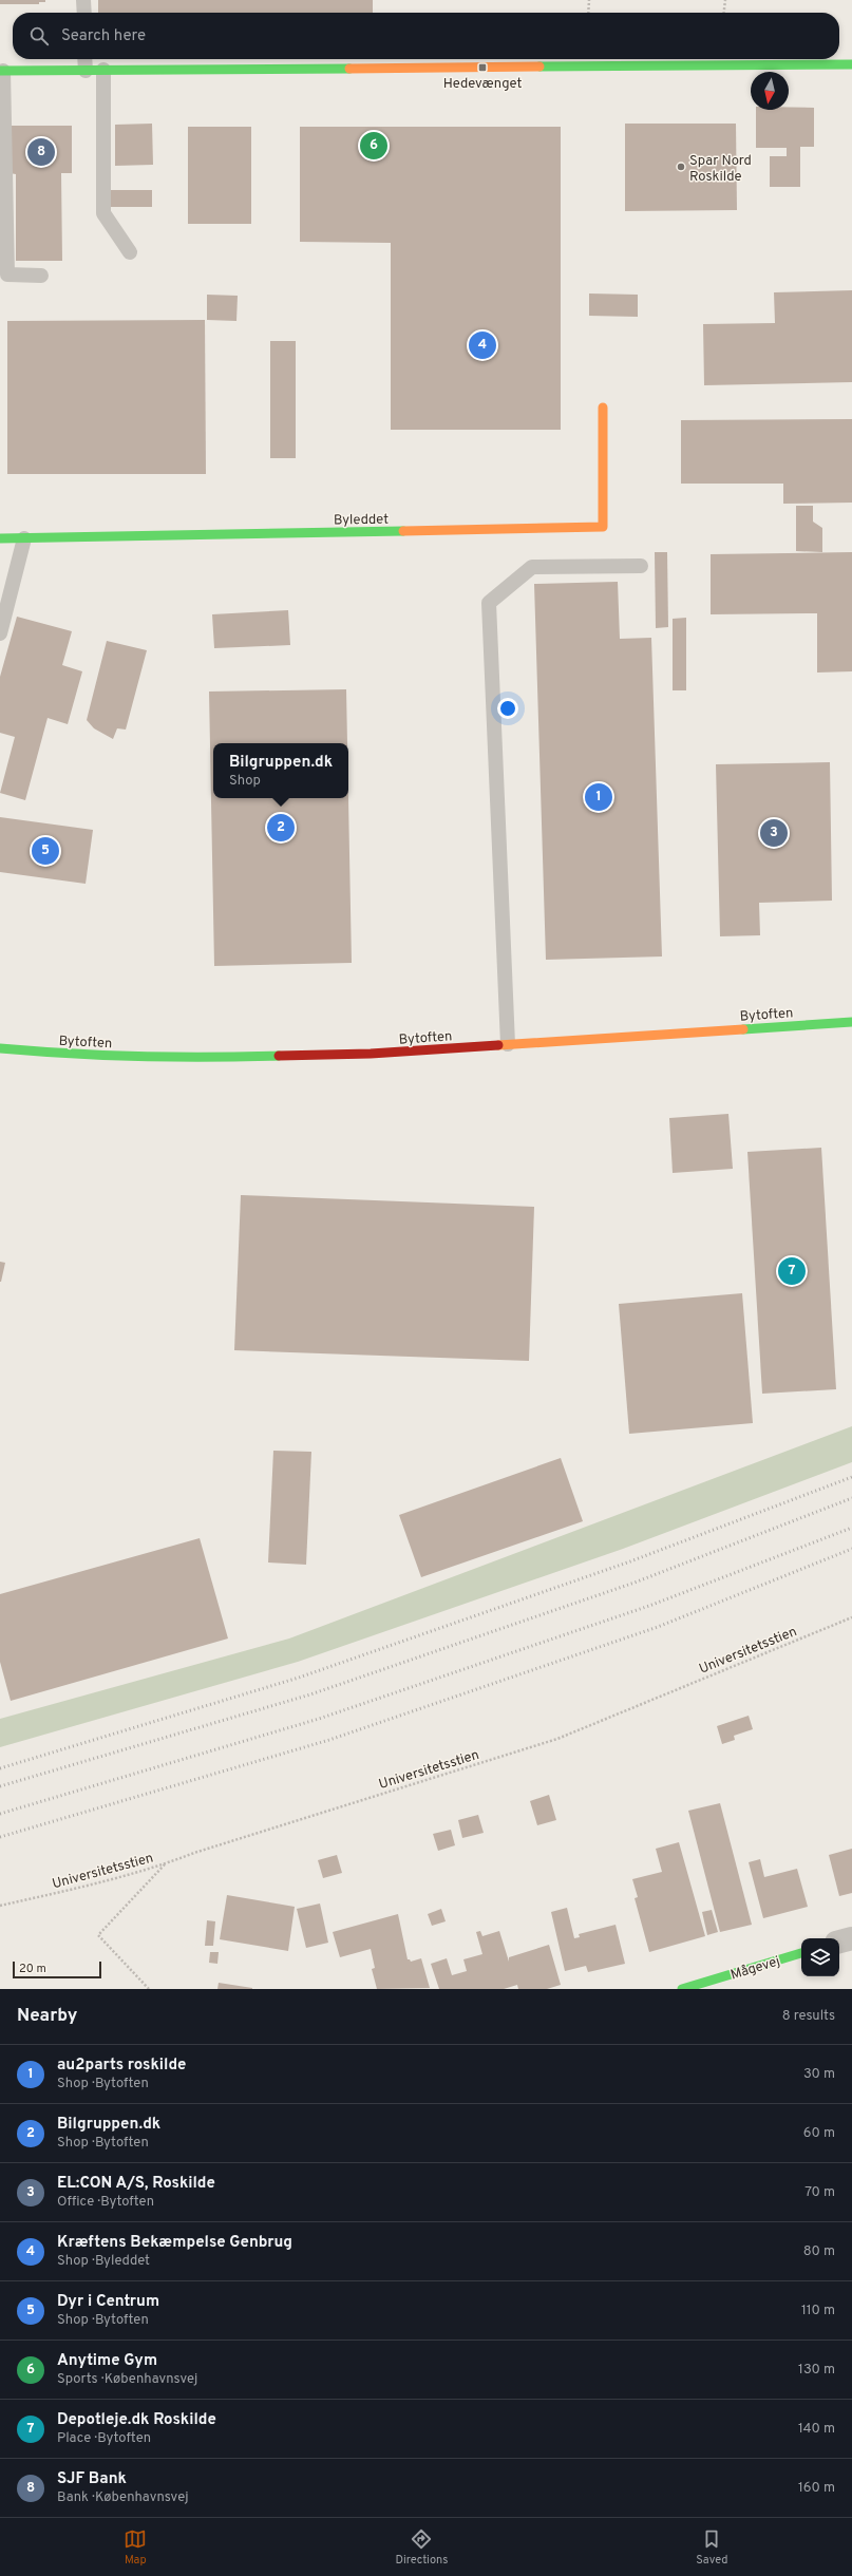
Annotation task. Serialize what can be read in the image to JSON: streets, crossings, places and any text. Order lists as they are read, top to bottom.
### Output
{
  "streets": {
    "street": ["Byleddet", "Bytoften", "Mågevej"],
    "path": ["Universitetsstien"]
  },
  "places": {
    "transit": ["Hedevænget"],
    "other": ["Spar Nord Roskilde"]
  },
  "scale_bar": "20 m",
  "north": "bottom",
  "page": {
    "search": "Search here",
    "pins": [
      "6",
      "8",
      "4",
      "1",
      "2",
      "3",
      "5",
      "7"
    ],
    "popup": ["Bilgruppen.dk", "Shop"],
    "scale": "20 m",
    "heading": ["Nearby", "8 results"],
    "list": [
      {
        "mark": "1",
        "name": "au2parts roskilde",
        "note": "Shop · Bytoften",
        "value": "30 m"
      },
      {
        "mark": "2",
        "name": "Bilgruppen.dk",
        "note": "Shop · Bytoften",
        "value": "60 m"
      },
      {
        "mark": "3",
        "name": "EL:CON A/S, Roskilde",
        "note": "Office · Bytoften",
        "value": "70 m"
      },
      {
        "mark": "4",
        "name": "Kræftens Bekæmpelse Genbrug",
        "note": "Shop · Byleddet",
        "value": "80 m"
      },
      {
        "mark": "5",
        "name": "Dyr i Centrum",
        "note": "Shop · Bytoften",
        "value": "110 m"
      },
      {
        "mark": "6",
        "name": "Anytime Gym",
        "note": "Sports · Københavnsvej",
        "value": "130 m"
      },
      {
        "mark": "7",
        "name": "Depotleje.dk Roskilde",
        "note": "Place · Bytoften",
        "value": "140 m"
      },
      {
        "mark": "8",
        "name": "SJF Bank",
        "note": "Bank · Københavnsvej",
        "value": "160 m"
      }
    ],
    "nav": ["Map", "Directions", "Saved"]
  }
}
